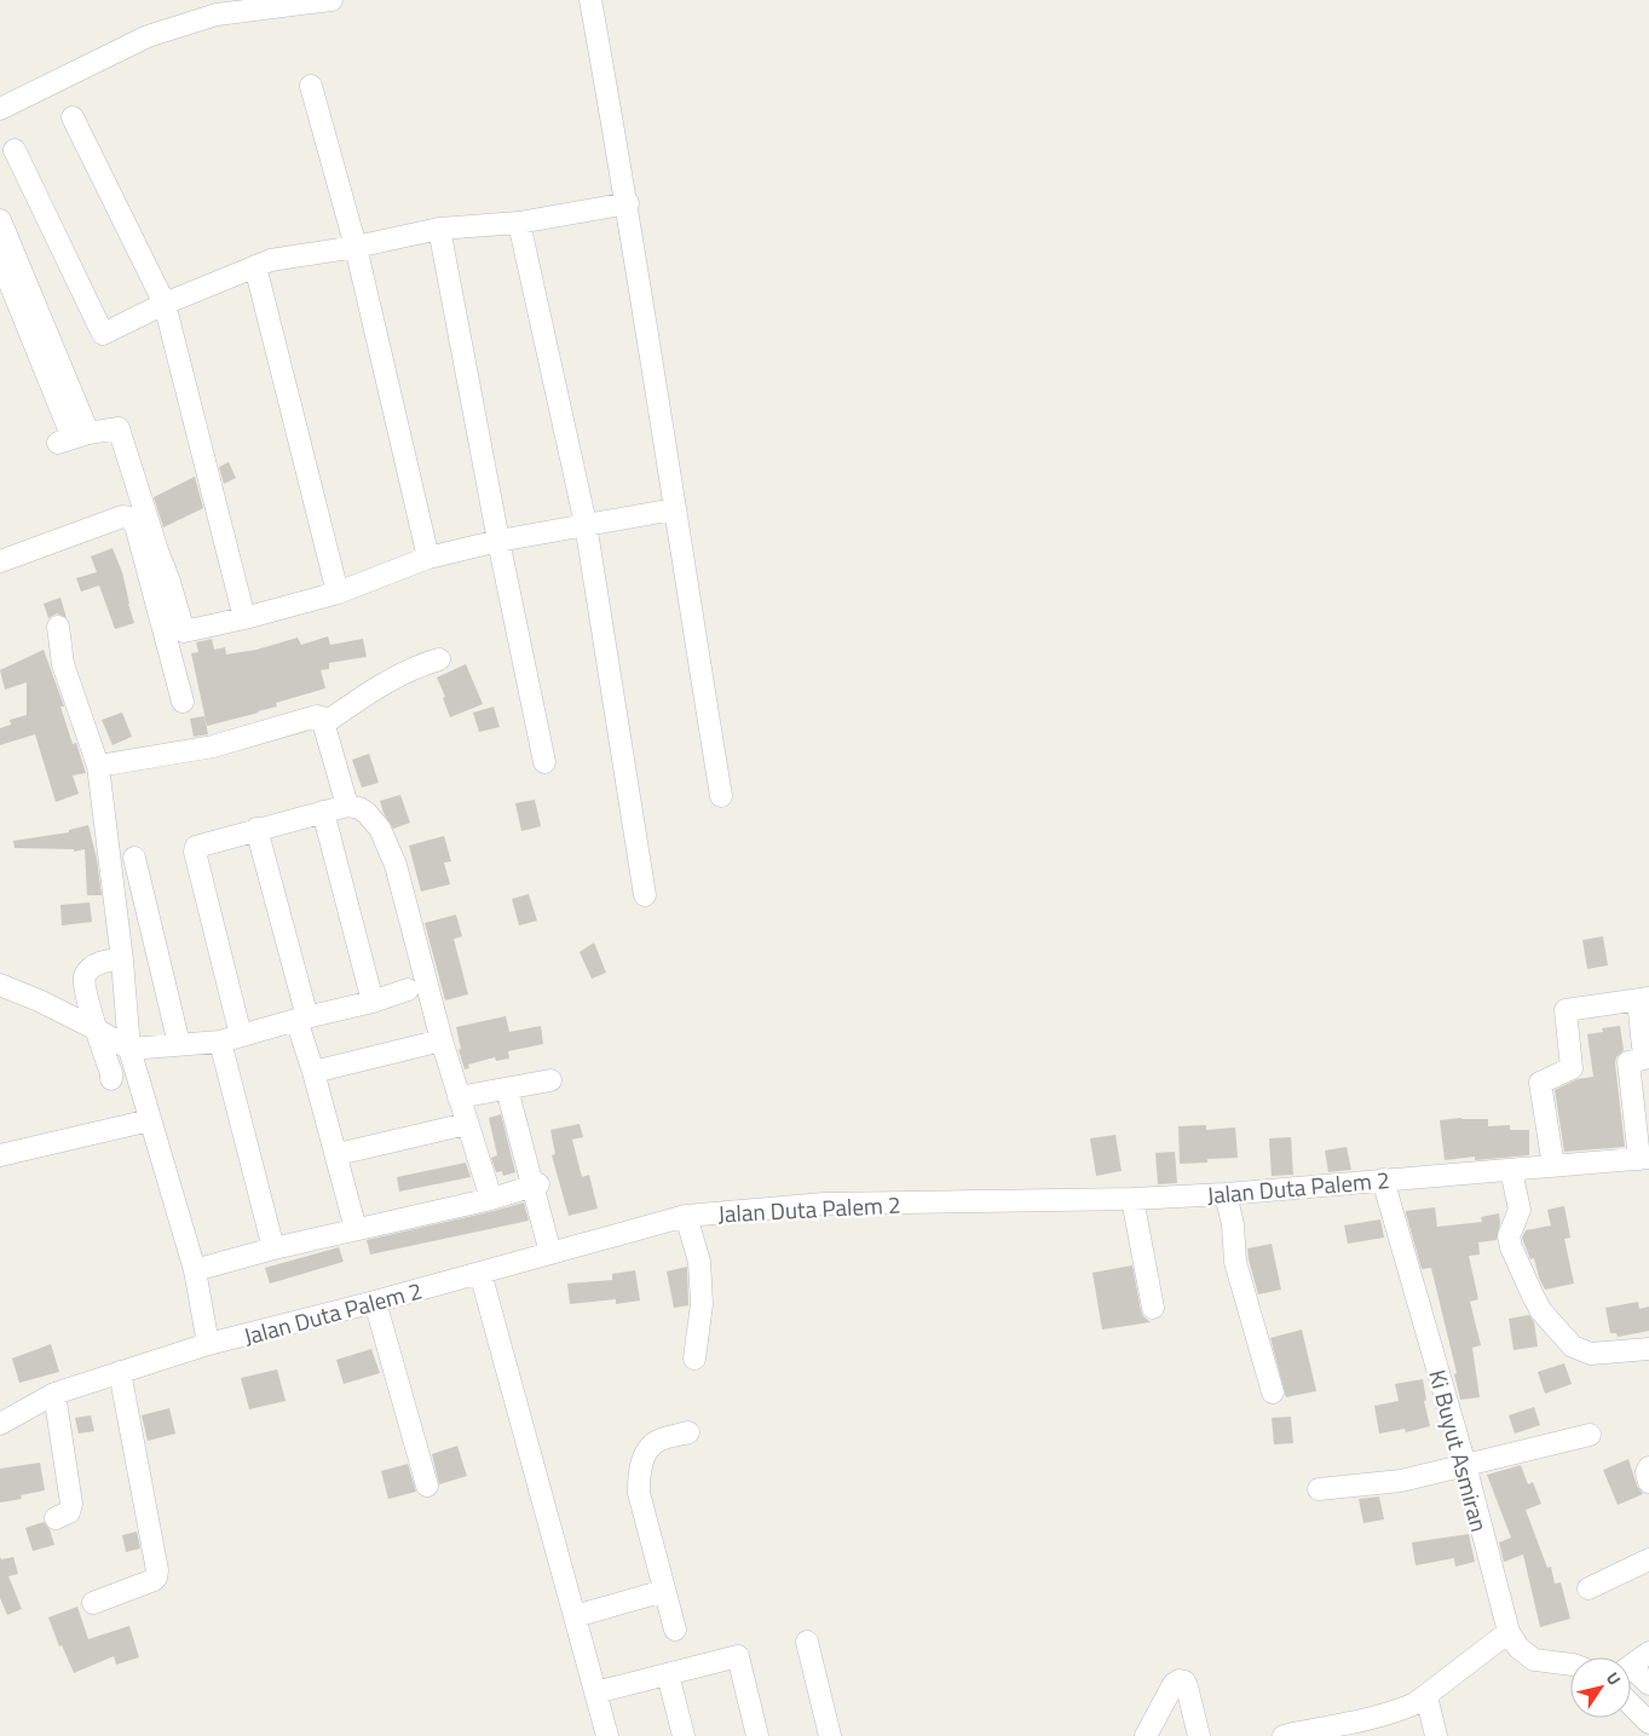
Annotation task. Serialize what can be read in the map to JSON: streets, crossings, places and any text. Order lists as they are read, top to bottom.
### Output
{
  "streets": {
    "street": ["Jalan Duta Palem 2", "Ki Buyut Asmiran"]
  },
  "crossings": [
    ["Jalan Duta Palem 2", "Ki Buyut Asmiran"]
  ],
  "north": "top right"
}
